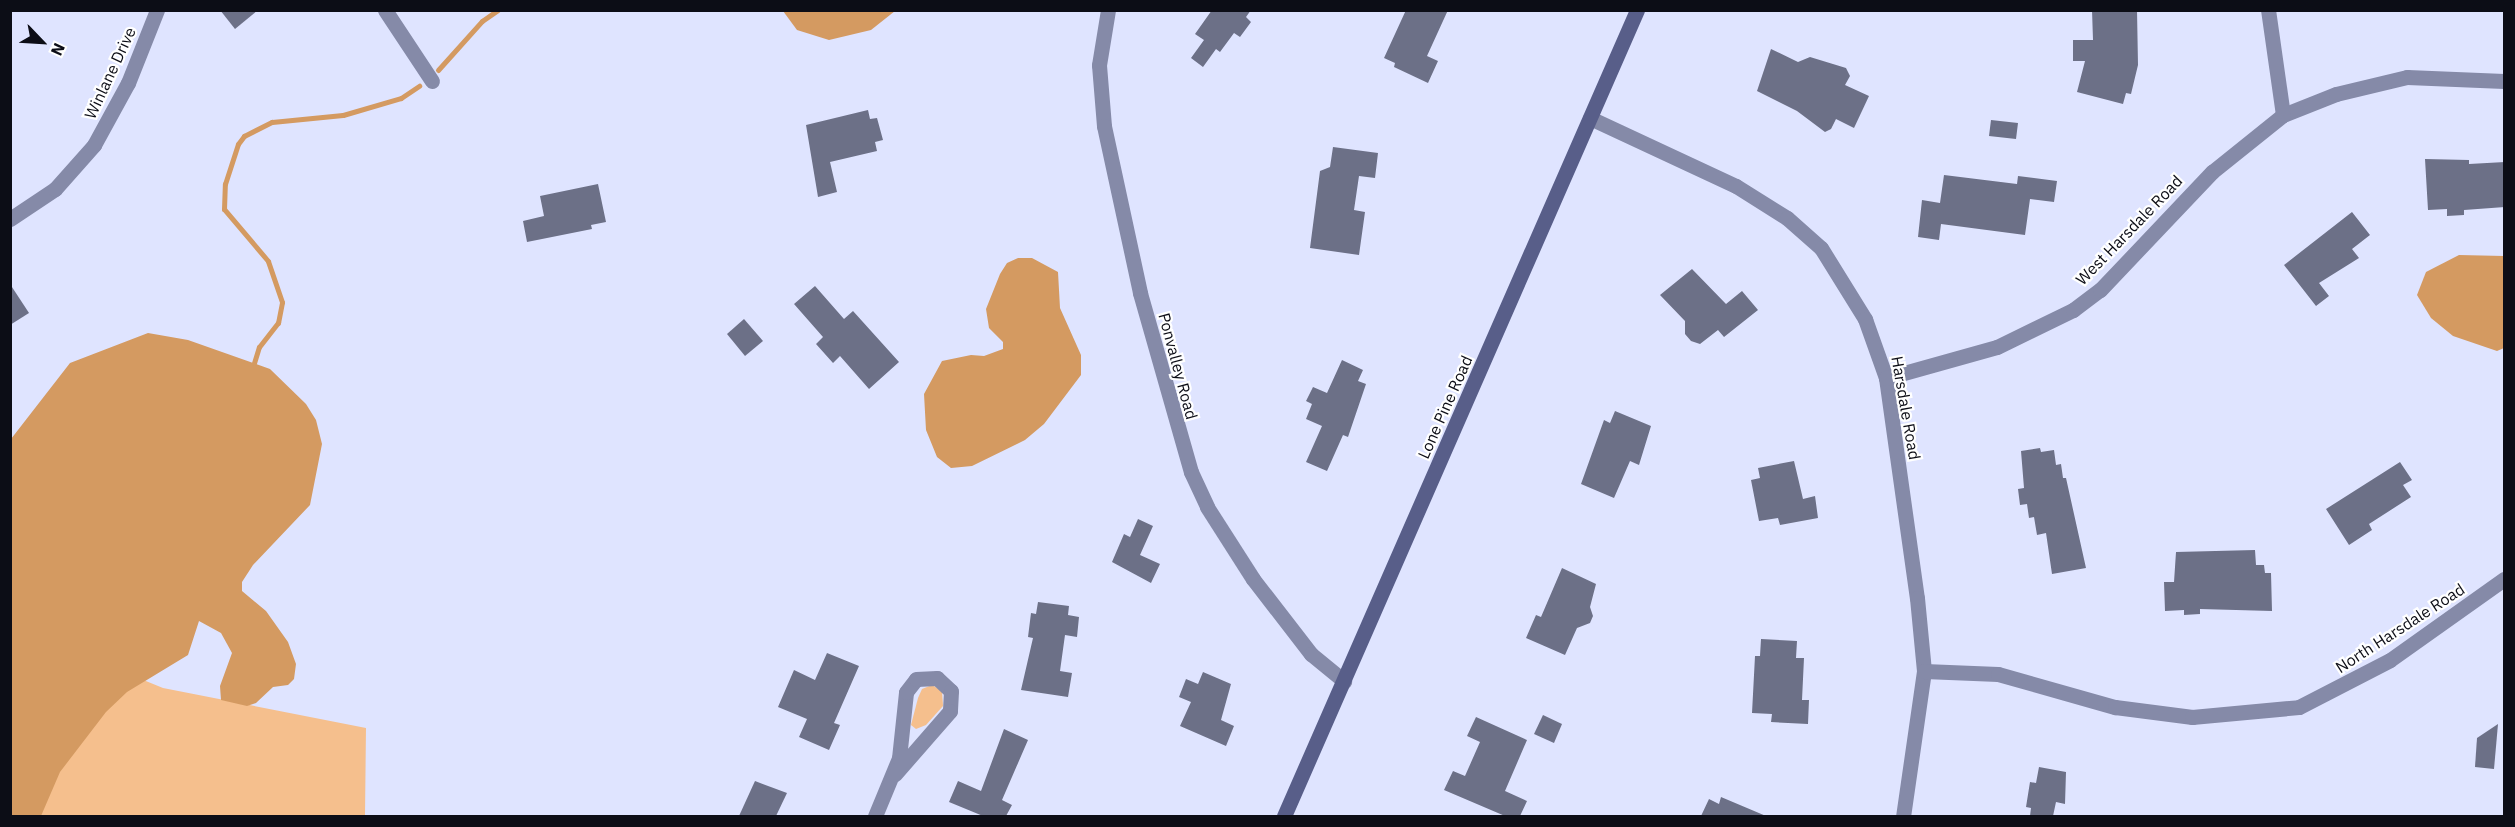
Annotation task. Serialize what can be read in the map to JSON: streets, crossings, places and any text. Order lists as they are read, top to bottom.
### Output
{
  "streets": {
    "street": [
      "Winlane Drive",
      "West Harsdale Road",
      "Ponvalley Road",
      "Lone Pine Road",
      "Harsdale Road",
      "North Harsdale Road"
    ]
  },
  "crossings": [
    ["West Harsdale Road", "Harsdale Road"],
    ["Ponvalley Road", "Lone Pine Road"],
    ["Lone Pine Road", "Harsdale Road"],
    ["Harsdale Road", "North Harsdale Road"]
  ],
  "north": "bottom right"
}
